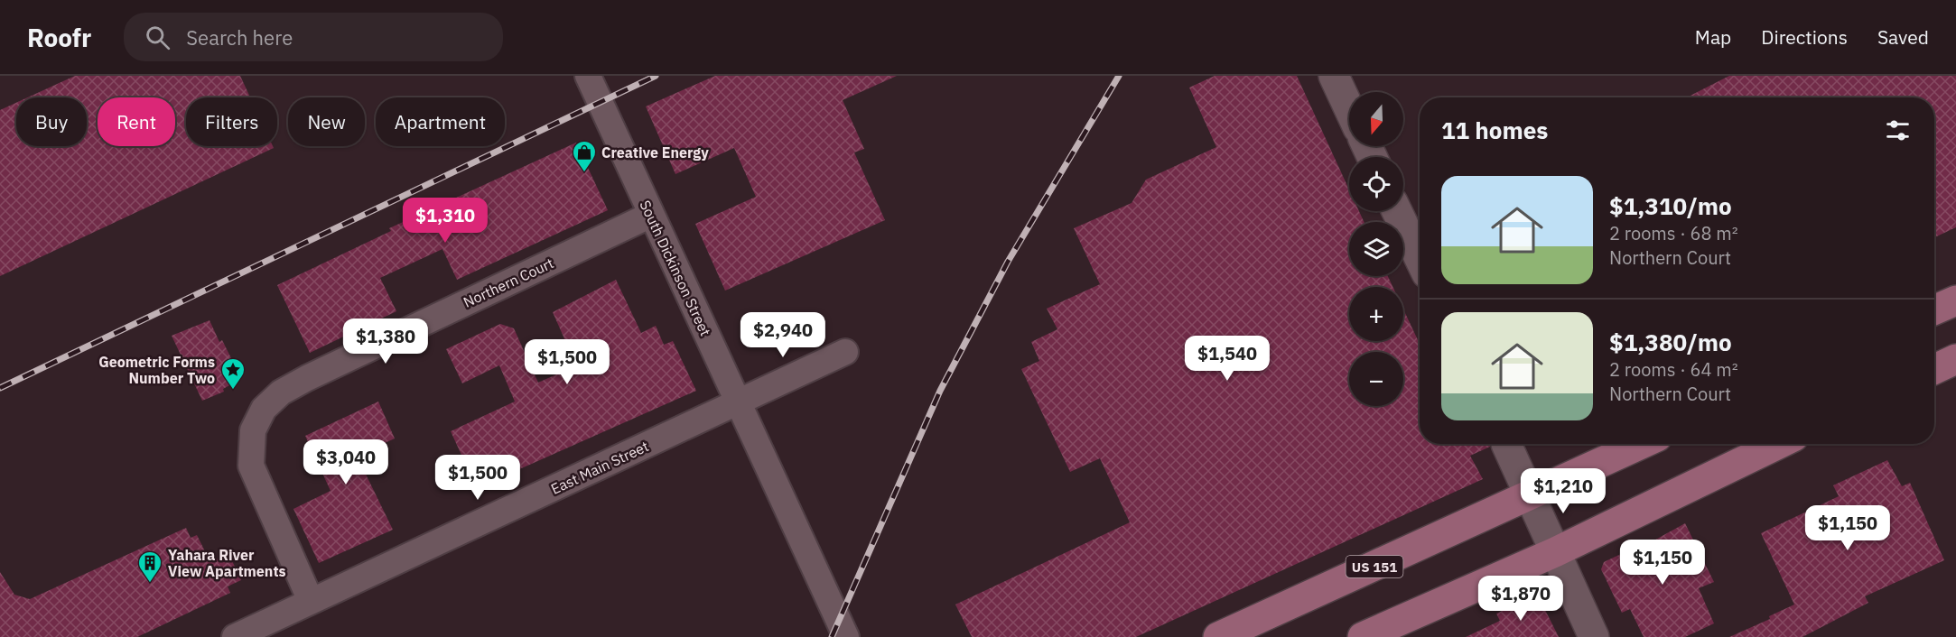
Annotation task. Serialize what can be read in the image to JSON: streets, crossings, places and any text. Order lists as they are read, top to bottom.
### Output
{
  "streets": {
    "main road": ["US 151"],
    "street": ["South Dickinson Street", "Northern Court", "East Main Street"]
  },
  "crossings": [
    ["South Dickinson Street", "Northern Court"],
    ["South Dickinson Street", "East Main Street"],
    ["Northern Court", "East Main Street"]
  ],
  "places": {
    "shop": ["Creative Energy"],
    "place": ["Geometric Forms Number Two"],
    "building": ["Yahara River View Apartments"]
  },
  "north": "bottom",
  "page": {
    "header": "Roofr",
    "search": "Search here",
    "nav": ["Map", "Directions", "Saved"],
    "map_buttons": ["+", "−"],
    "chip": [
      "Buy",
      "Rent",
      "Filters",
      "New",
      "Apartment"
    ],
    "heading": "11 homes",
    "list": [
      {
        "name": "$1,310/mo",
        "note": "2 rooms · 68 m² · Northern Court"
      },
      {
        "name": "$1,380/mo",
        "note": "2 rooms · 64 m² · Northern Court"
      }
    ],
    "price": [
      "$1,310",
      "$2,940",
      "$1,380",
      "$1,540",
      "$1,500",
      "$3,040",
      "$1,500",
      "$1,210",
      "$1,150",
      "$1,150",
      "$1,870"
    ]
  }
}
